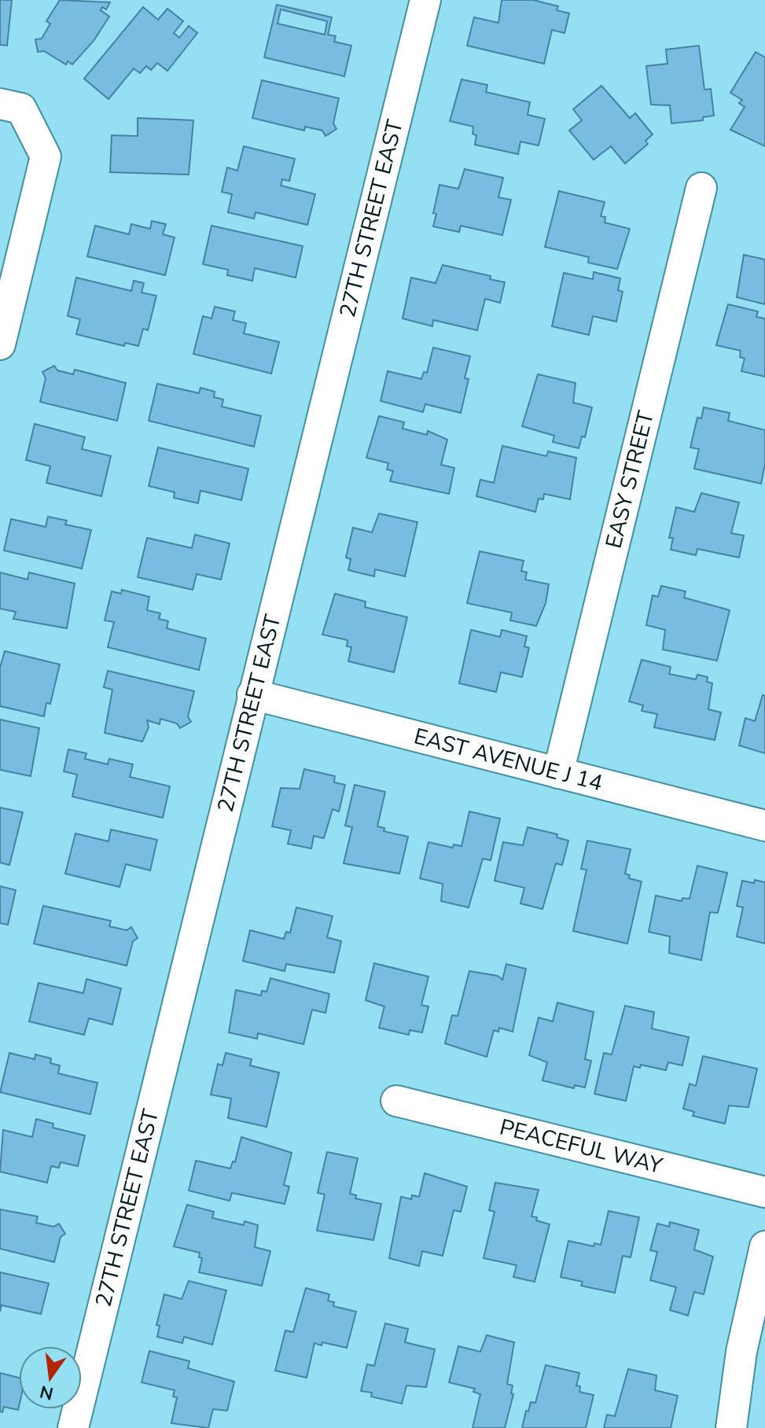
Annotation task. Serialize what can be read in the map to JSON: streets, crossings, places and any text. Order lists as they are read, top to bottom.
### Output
{
  "streets": {
    "street": [
      "27TH STREET EAST",
      "EASY STREET",
      "EAST AVENUE J 14",
      "PEACEFUL WAY"
    ]
  },
  "crossings": [
    ["27TH STREET EAST", "EAST AVENUE J 14"],
    ["EASY STREET", "EAST AVENUE J 14"]
  ],
  "north": "bottom"
}
